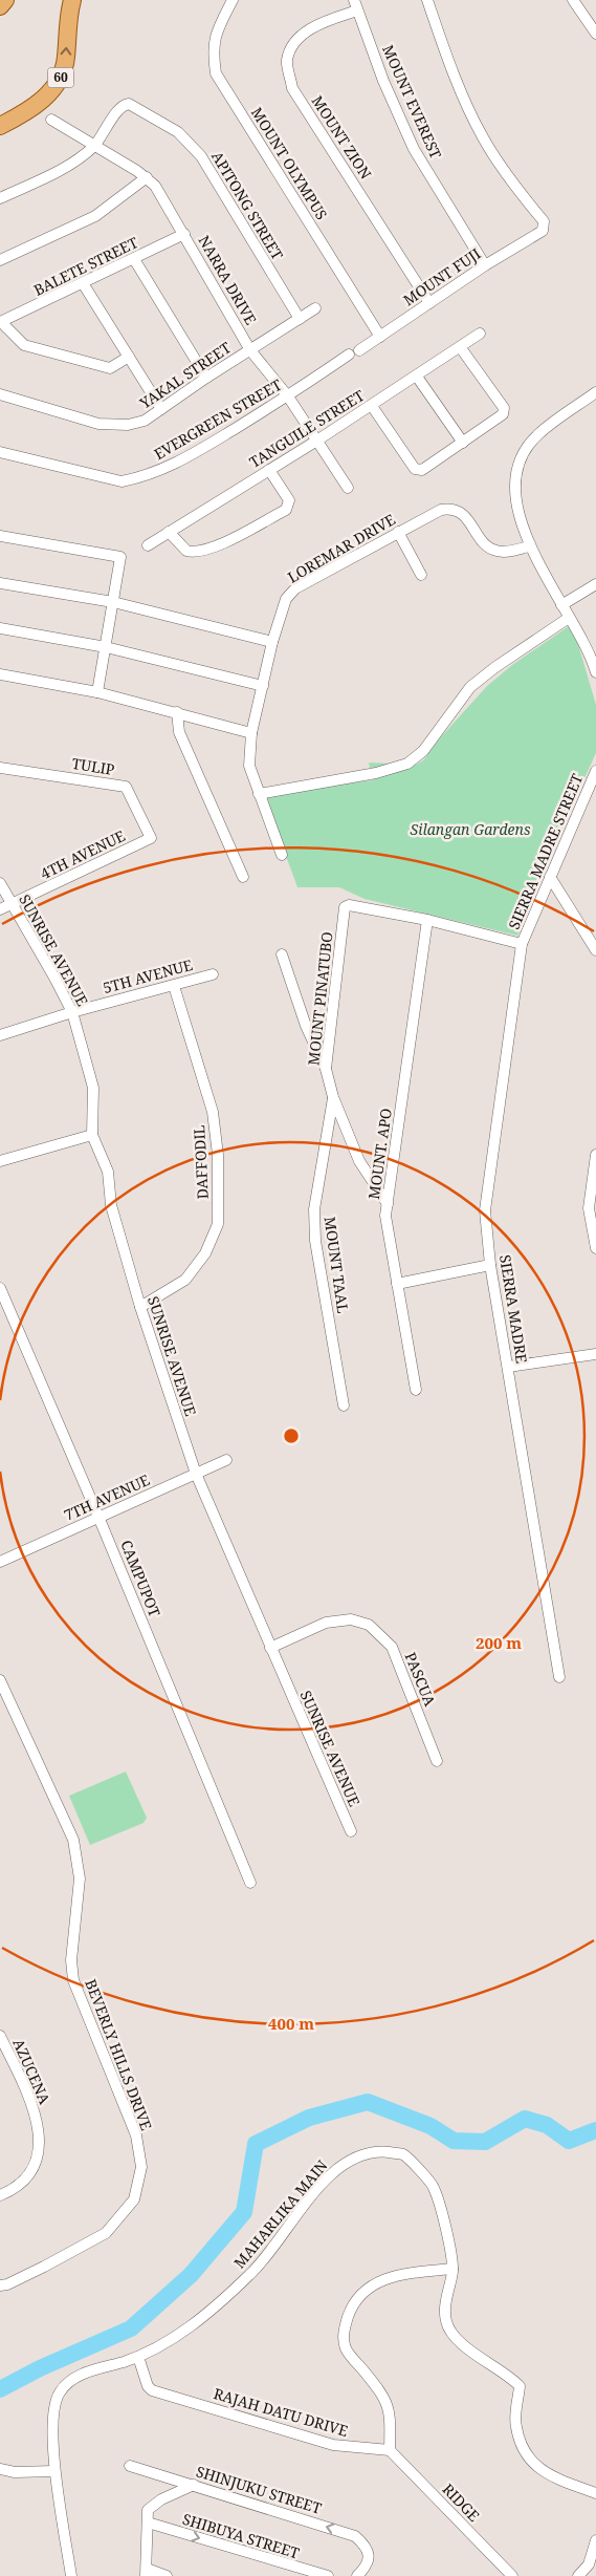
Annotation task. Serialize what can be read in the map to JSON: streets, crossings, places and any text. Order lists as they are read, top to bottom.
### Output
{
  "streets": {
    "main road": ["60"],
    "street": [
      "MOUNT EVEREST",
      "MOUNT ZION",
      "MOUNT OLYMPUS",
      "APITONG STREET",
      "BALETE STREET",
      "MOUNT FUJI",
      "NARRA DRIVE",
      "YAKAL STREET",
      "EVERGREEN STREET",
      "TANGUILE STREET",
      "LOREMAR DRIVE",
      "TULIP",
      "SIERRA MADRE STREET",
      "4TH AVENUE",
      "SUNRISE AVENUE",
      "5TH AVENUE",
      "MOUNT PINATUBO",
      "MOUNT. APO",
      "DAFFODIL",
      "MOUNT TAAL",
      "SIERRA MADRE",
      "7TH AVENUE",
      "CAMPUPOT",
      "PASCUA",
      "BEVERLY HILLS DRIVE",
      "AZUCENA",
      "MAHARLIKA MAIN",
      "RAJAH DATU DRIVE",
      "SHINJUKU STREET",
      "RIDGE",
      "SHIBUYA STREET"
    ]
  },
  "crossings": [
    ["MOUNT EVEREST", "MOUNT ZION"],
    ["MOUNT EVEREST", "MOUNT FUJI"],
    ["MOUNT ZION", "MOUNT FUJI"],
    ["MOUNT OLYMPUS", "MOUNT FUJI"],
    ["APITONG STREET", "NARRA DRIVE"],
    ["APITONG STREET", "YAKAL STREET"],
    ["BALETE STREET", "NARRA DRIVE"],
    ["NARRA DRIVE", "YAKAL STREET"],
    ["NARRA DRIVE", "EVERGREEN STREET"],
    ["NARRA DRIVE", "TANGUILE STREET"],
    ["TULIP", "4TH AVENUE"],
    ["SIERRA MADRE STREET", "SIERRA MADRE"],
    ["4TH AVENUE", "SUNRISE AVENUE"],
    ["SUNRISE AVENUE", "5TH AVENUE"],
    ["SUNRISE AVENUE", "DAFFODIL"],
    ["SUNRISE AVENUE", "7TH AVENUE"],
    ["SUNRISE AVENUE", "PASCUA"],
    ["5TH AVENUE", "DAFFODIL"],
    ["MOUNT PINATUBO", "MOUNT. APO"],
    ["MOUNT PINATUBO", "MOUNT TAAL"],
    ["7TH AVENUE", "CAMPUPOT"],
    ["MAHARLIKA MAIN", "RAJAH DATU DRIVE"],
    ["RAJAH DATU DRIVE", "RIDGE"]
  ],
  "one_way": ["SHINJUKU STREET", "SHIBUYA STREET"],
  "parks": ["Silangan Gardens"],
  "rings": ["200 m", "400 m"]
}
